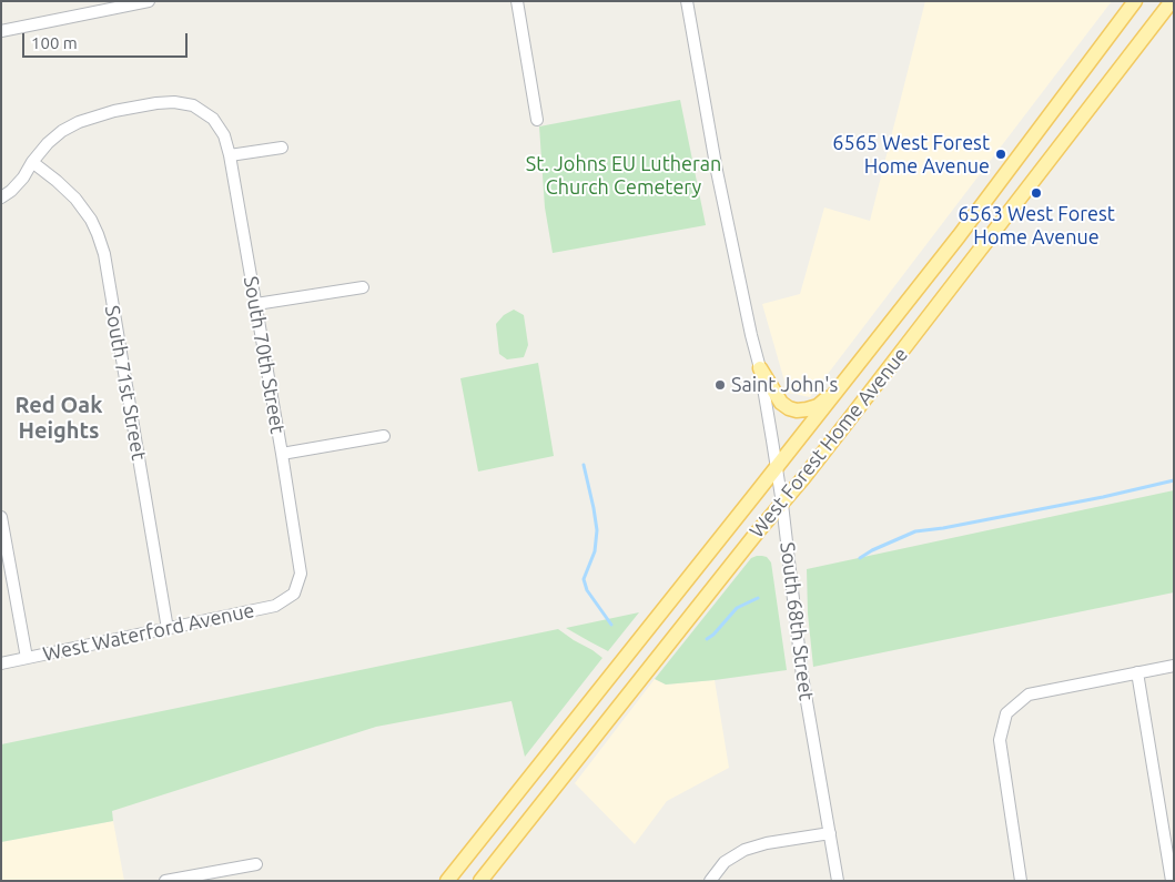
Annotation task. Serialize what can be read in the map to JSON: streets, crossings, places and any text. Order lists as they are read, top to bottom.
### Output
{
  "streets": {
    "main road": ["West Forest Home Avenue"],
    "street": [
      "South 70th Street",
      "South 71st Street",
      "South 68th Street",
      "West Waterford Avenue"
    ]
  },
  "crossings": [
    ["South 70th Street", "South 71st Street"],
    ["South 70th Street", "West Waterford Avenue"],
    ["South 71st Street", "West Waterford Avenue"],
    ["West Forest Home Avenue", "South 68th Street"]
  ],
  "districts": ["Red Oak Heights"],
  "parks": ["St. Johns EU Lutheran Church Cemetery"],
  "places": ["6565 West Forest Home Avenue", "6563 West Forest Home Avenue", "Saint John's"],
  "scale_bar": "100 m"
}
